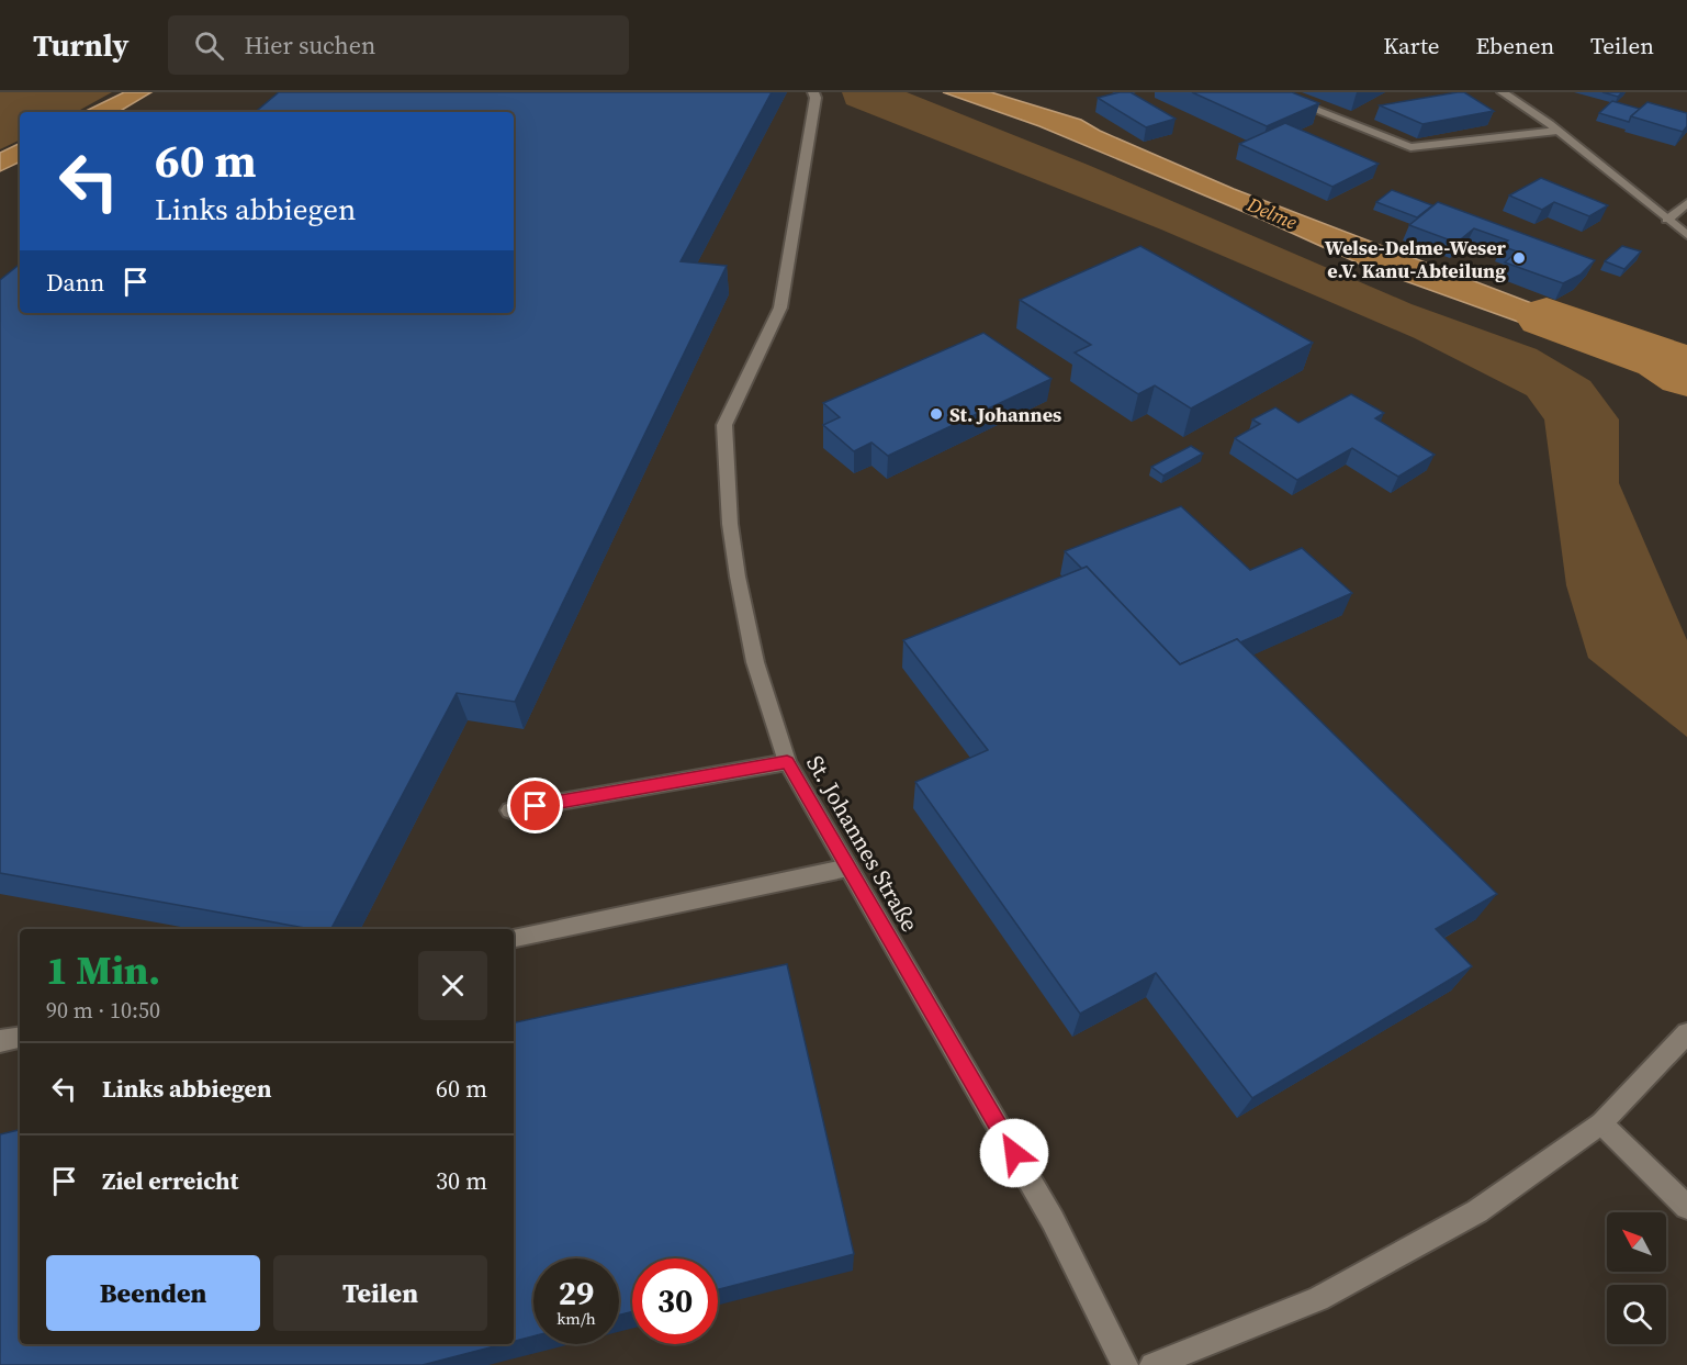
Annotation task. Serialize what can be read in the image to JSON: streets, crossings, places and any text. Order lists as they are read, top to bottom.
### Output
{
  "streets": {
    "street": ["St. Johannes Straße"]
  },
  "water": ["Delme"],
  "places": ["Welse-Delme-Weser e.V. Kanu-Abteilung", "St. Johannes"],
  "north": "top left",
  "page": {
    "header": "Turnly",
    "search": "Hier suchen",
    "nav": ["Karte", "Ebenen", "Teilen"],
    "turn": ["60 m", "Links abbiegen"],
    "then": "Dann",
    "heading": ["1 Min.", "90 m · 10:50"],
    "list": [
      {
        "name": "Links abbiegen",
        "value": "60 m"
      },
      {
        "name": "Ziel erreicht",
        "value": "30 m"
      }
    ],
    "buttons": ["Beenden", "Teilen"],
    "speed": "29 km/h",
    "limit": "30"
  }
}
